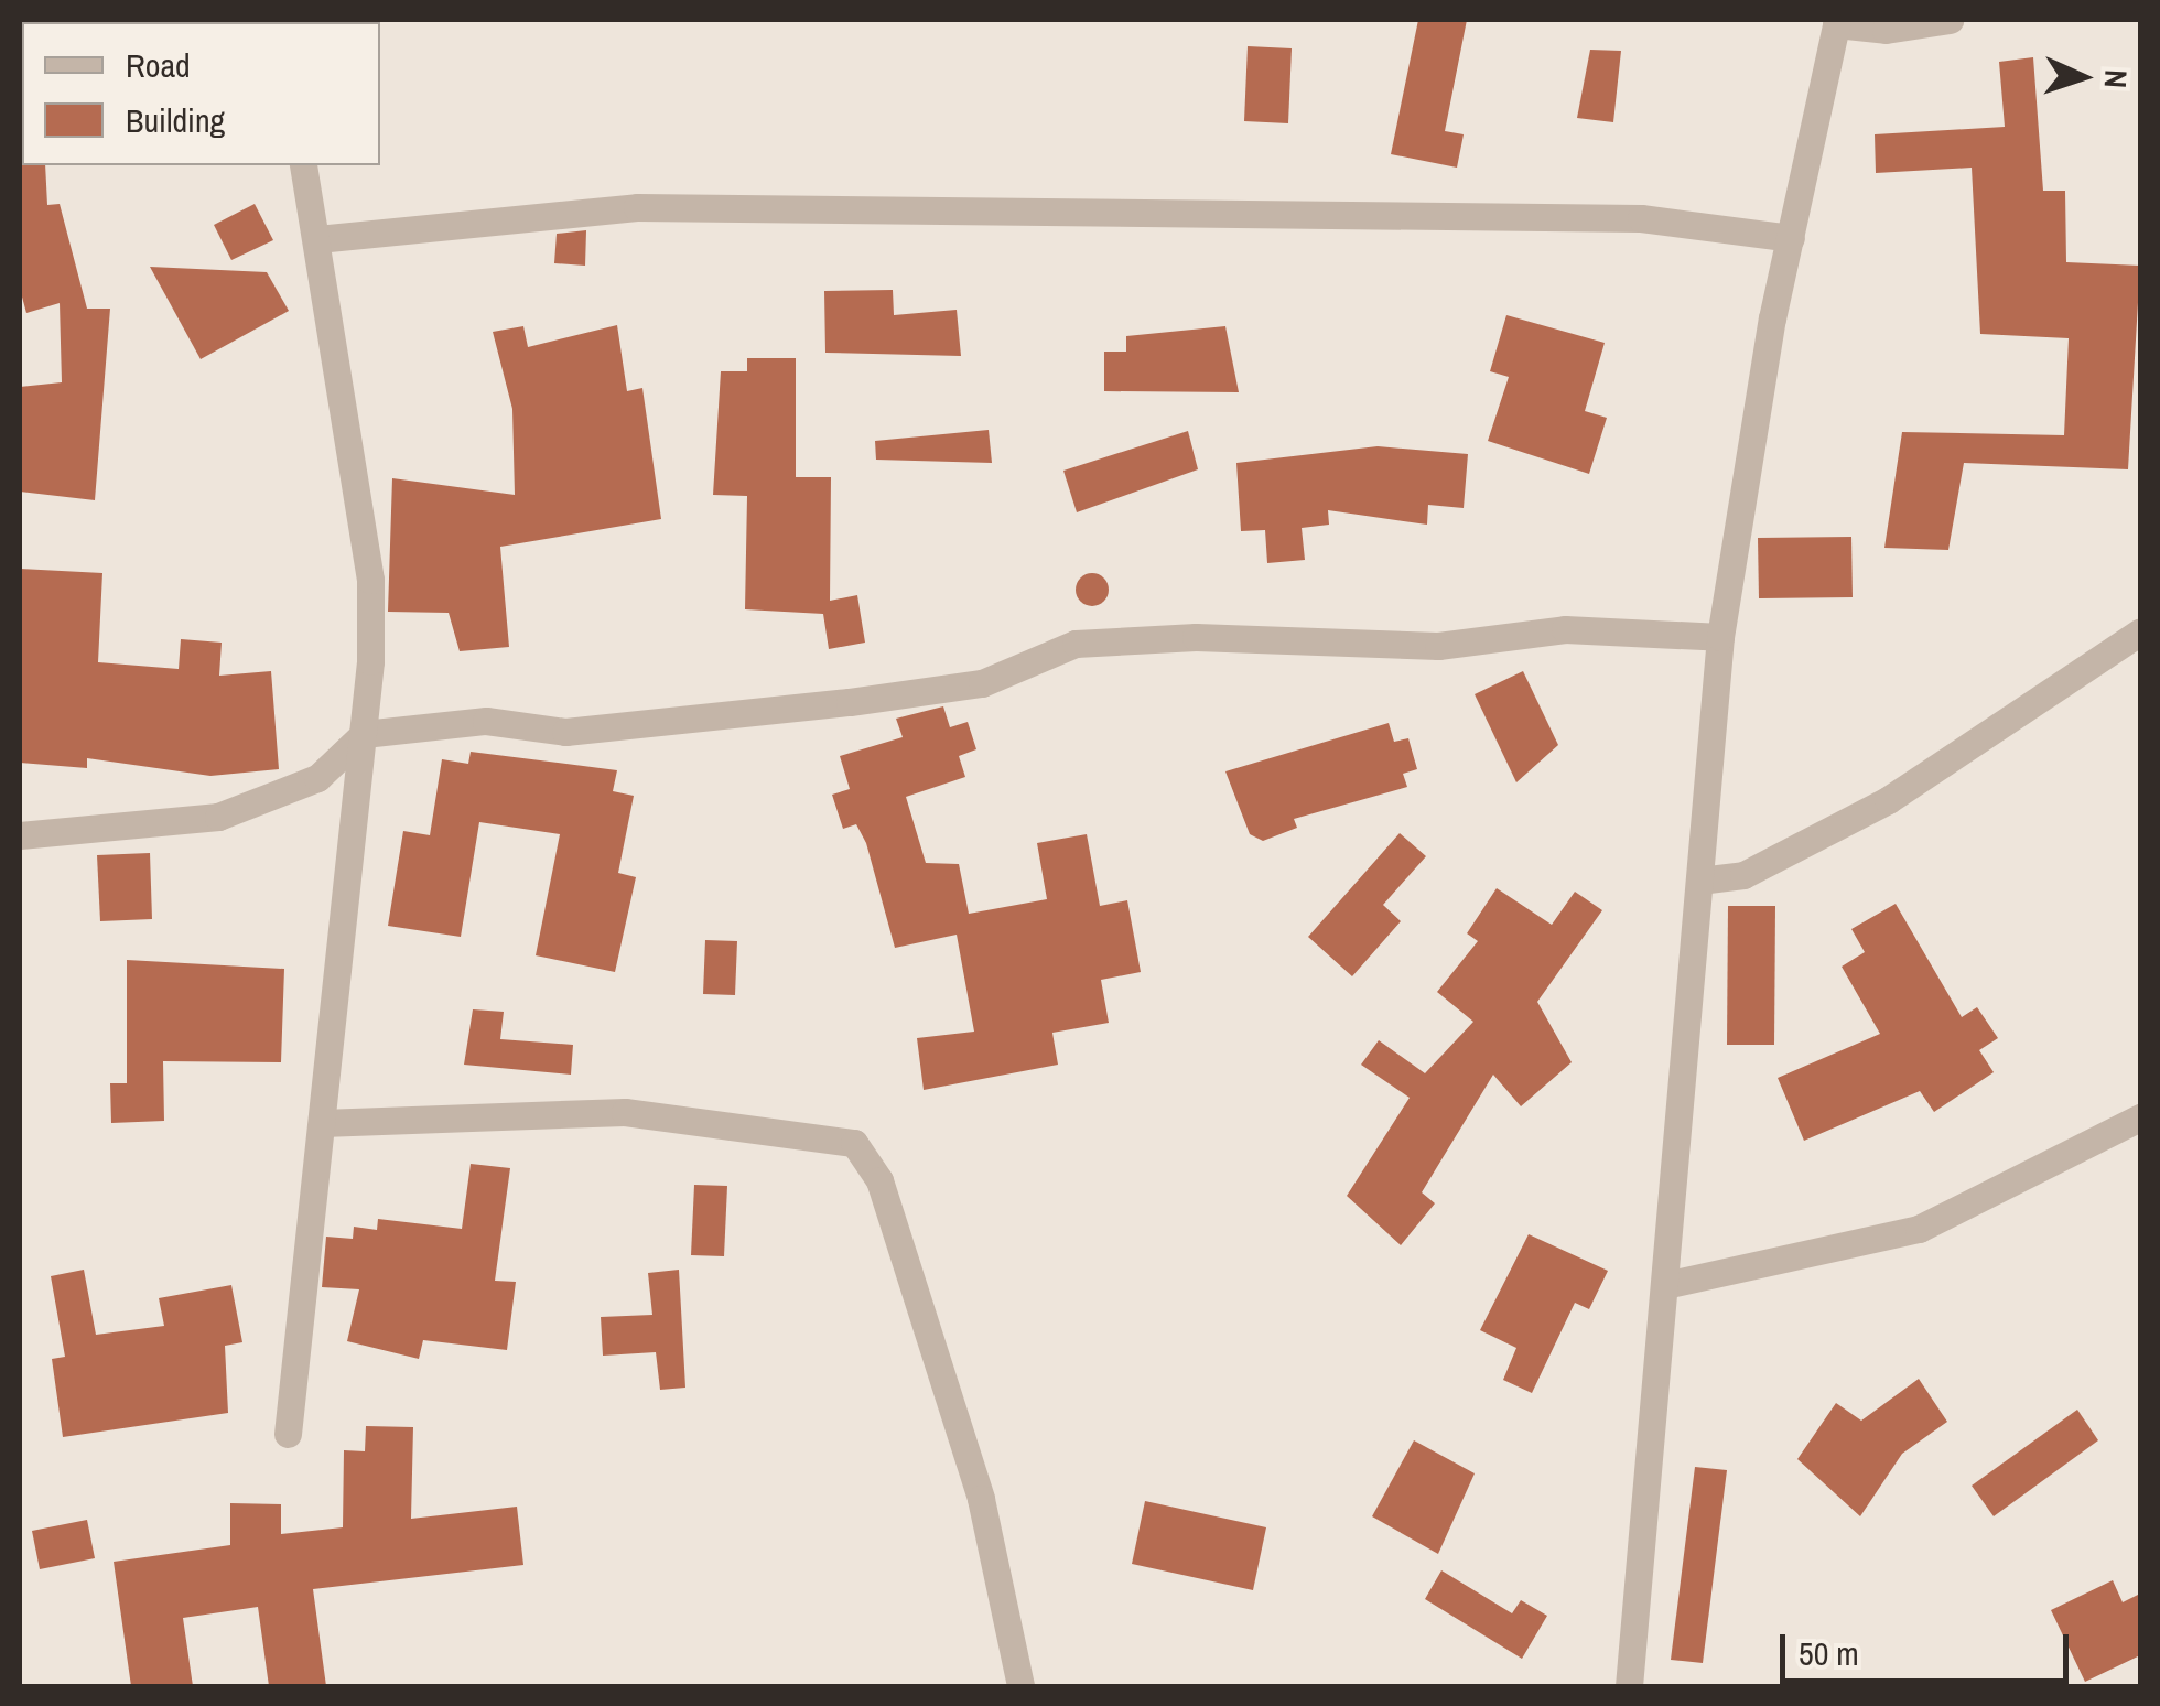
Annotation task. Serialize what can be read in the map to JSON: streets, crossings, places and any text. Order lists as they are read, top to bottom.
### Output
{
  "legend": ["Road", "Building"],
  "scale_bar": "50 m",
  "north": "right"
}
